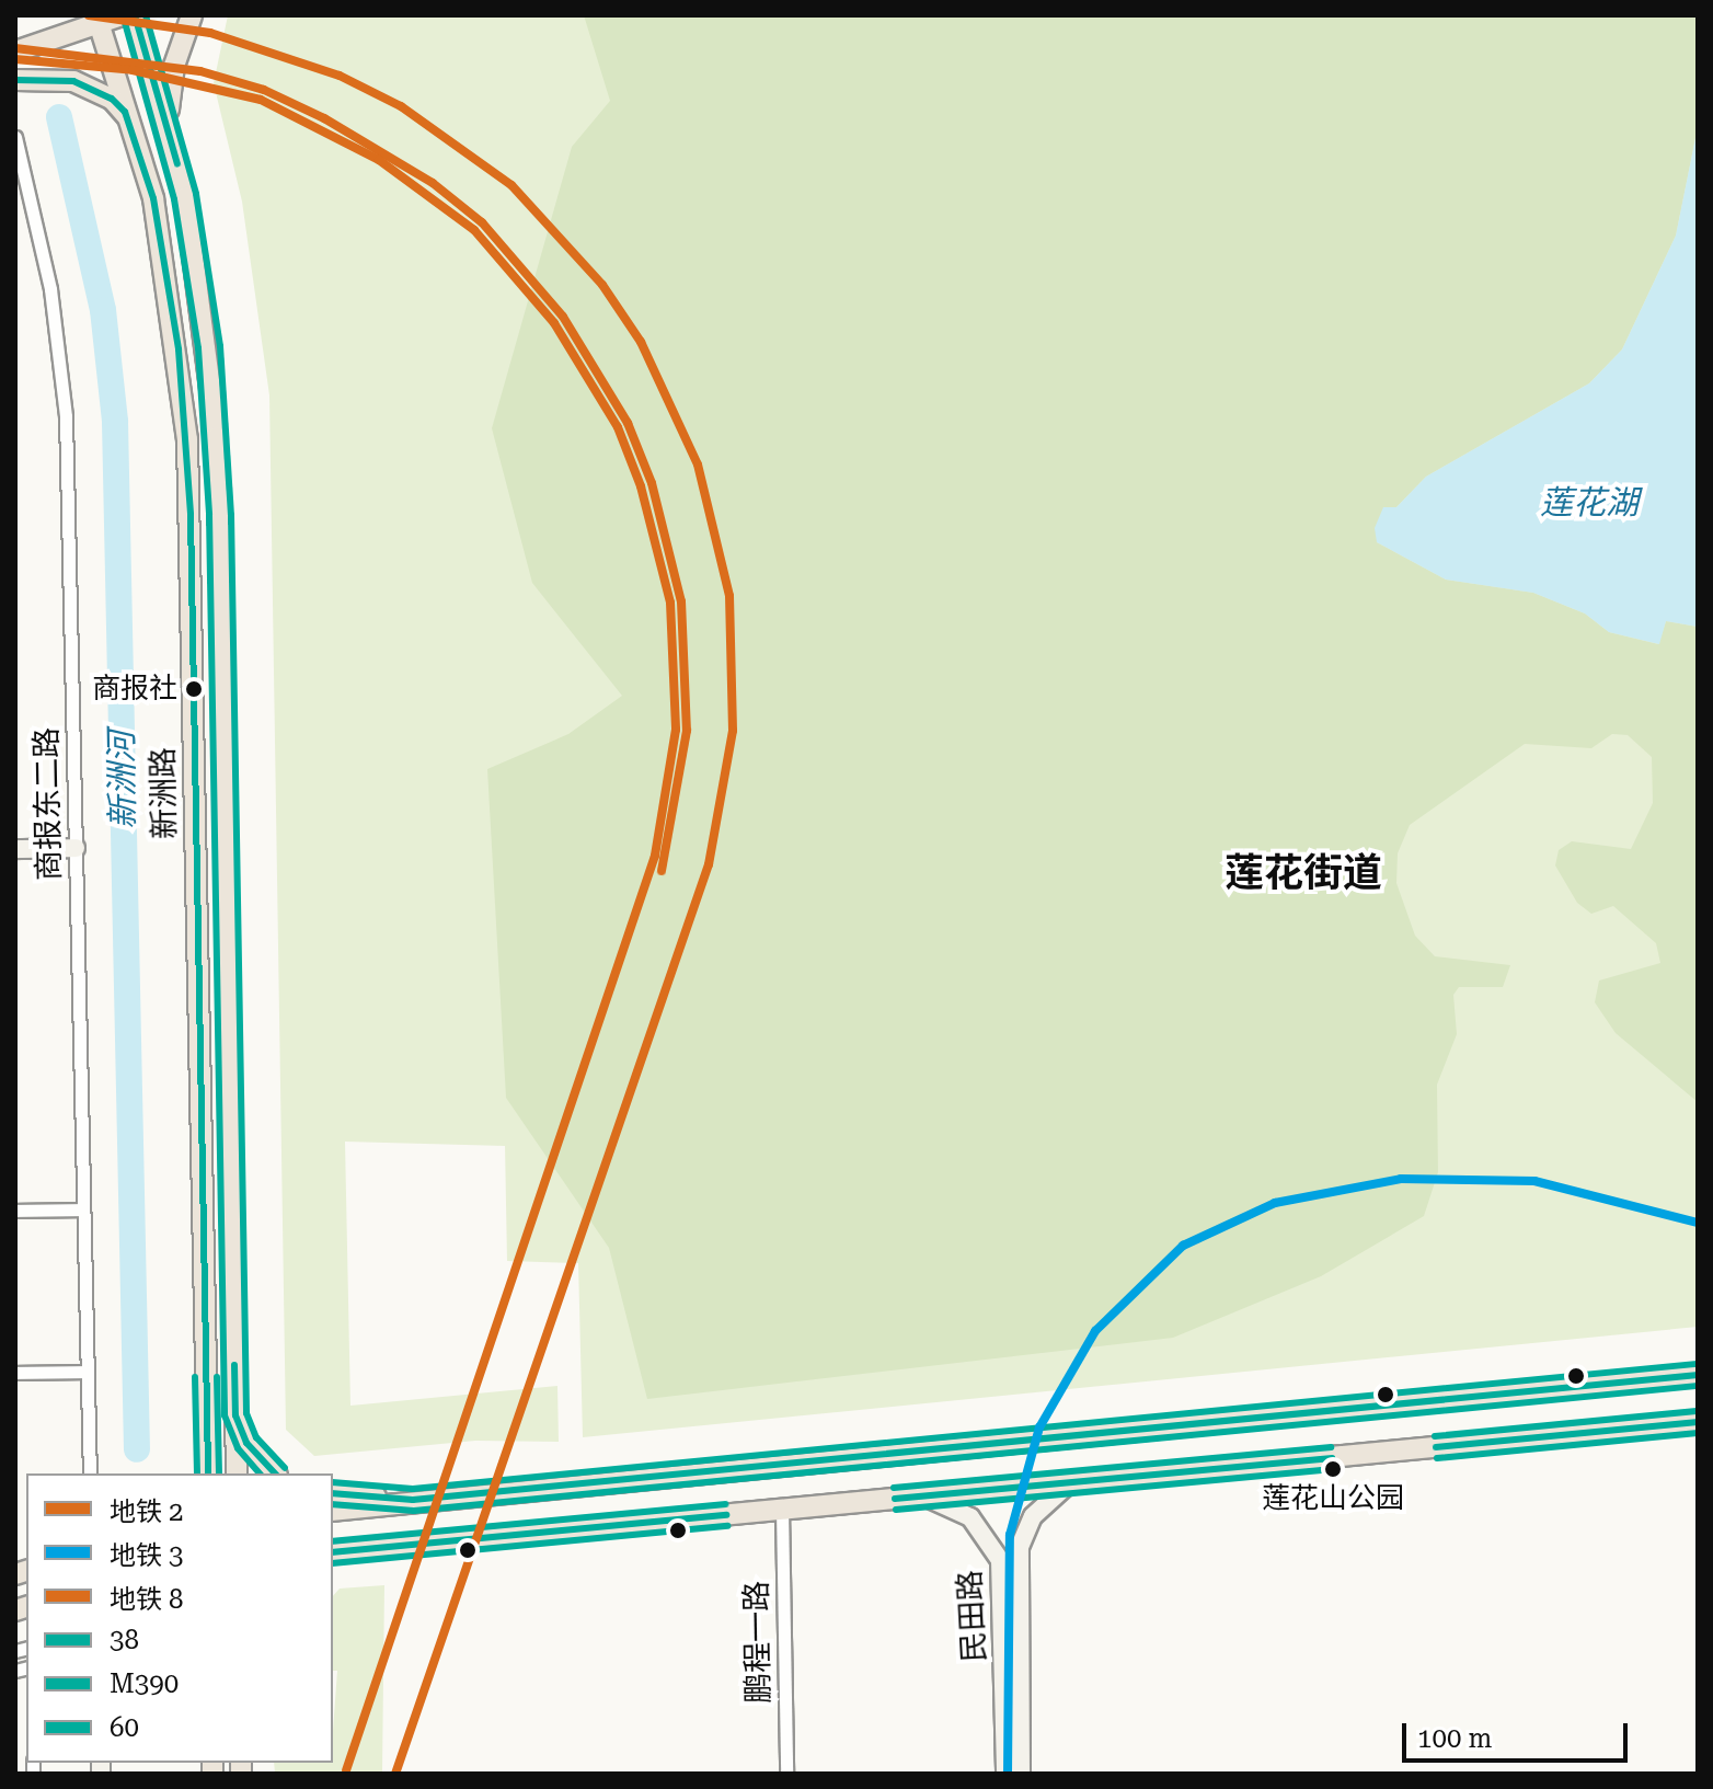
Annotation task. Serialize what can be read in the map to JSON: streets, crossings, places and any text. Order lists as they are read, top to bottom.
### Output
{
  "streets": {
    "main road": ["新洲路"],
    "street": ["商报东二路", "民田路", "鹏程一路"]
  },
  "districts": ["莲花街道"],
  "water": ["莲花湖", "新洲河"],
  "places": ["商报社", "莲花山公园"],
  "lines": [
    "metro line 2",
    "transit line 38",
    "transit line 60",
    "transit line M390",
    "metro line 8",
    "metro line 3"
  ],
  "legend": [
    "地铁 2",
    "地铁 3",
    "地铁 8",
    "38",
    "M390",
    "60"
  ],
  "scale_bar": "100 m"
}
